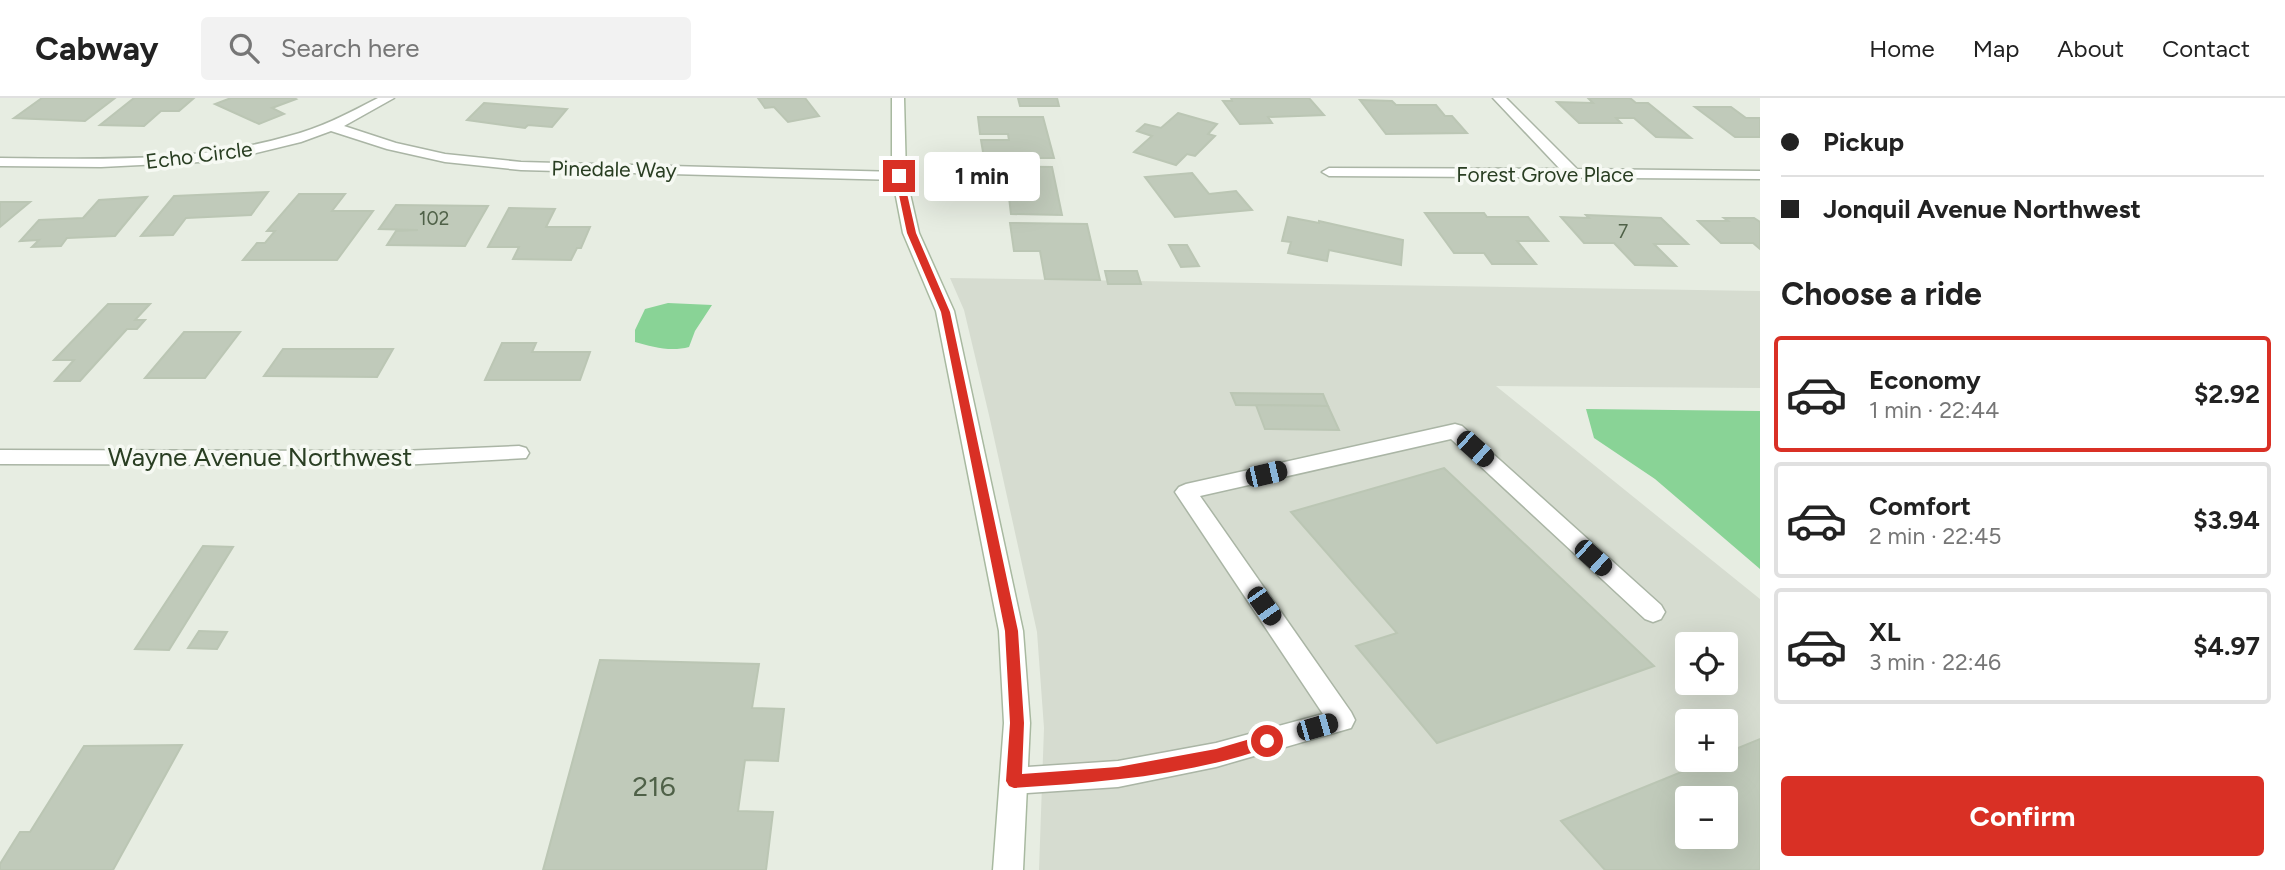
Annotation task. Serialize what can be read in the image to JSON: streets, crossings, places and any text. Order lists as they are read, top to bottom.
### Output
{
  "streets": {
    "street": [
      "Echo Circle",
      "Pinedale Way",
      "Forest Grove Place",
      "Wayne Avenue Northwest"
    ]
  },
  "crossings": [
    ["Echo Circle", "Pinedale Way"]
  ],
  "house_numbers": ["102", "7", "216"],
  "page": {
    "header": "Cabway",
    "search": "Search here",
    "nav": [
      "Home",
      "Map",
      "About",
      "Contact"
    ],
    "banner": ["Pickup", "Jonquil Avenue Northwest"],
    "bubble": "1 min",
    "heading": "Choose a ride",
    "list": [
      {
        "name": "Economy",
        "note": "1 min · 22:44",
        "value": "$2.92"
      },
      {
        "name": "Comfort",
        "note": "2 min · 22:45",
        "value": "$3.94"
      },
      {
        "name": "XL",
        "note": "3 min · 22:46",
        "value": "$4.97"
      }
    ],
    "map_buttons": ["+", "−"],
    "buttons": "Confirm"
  }
}
